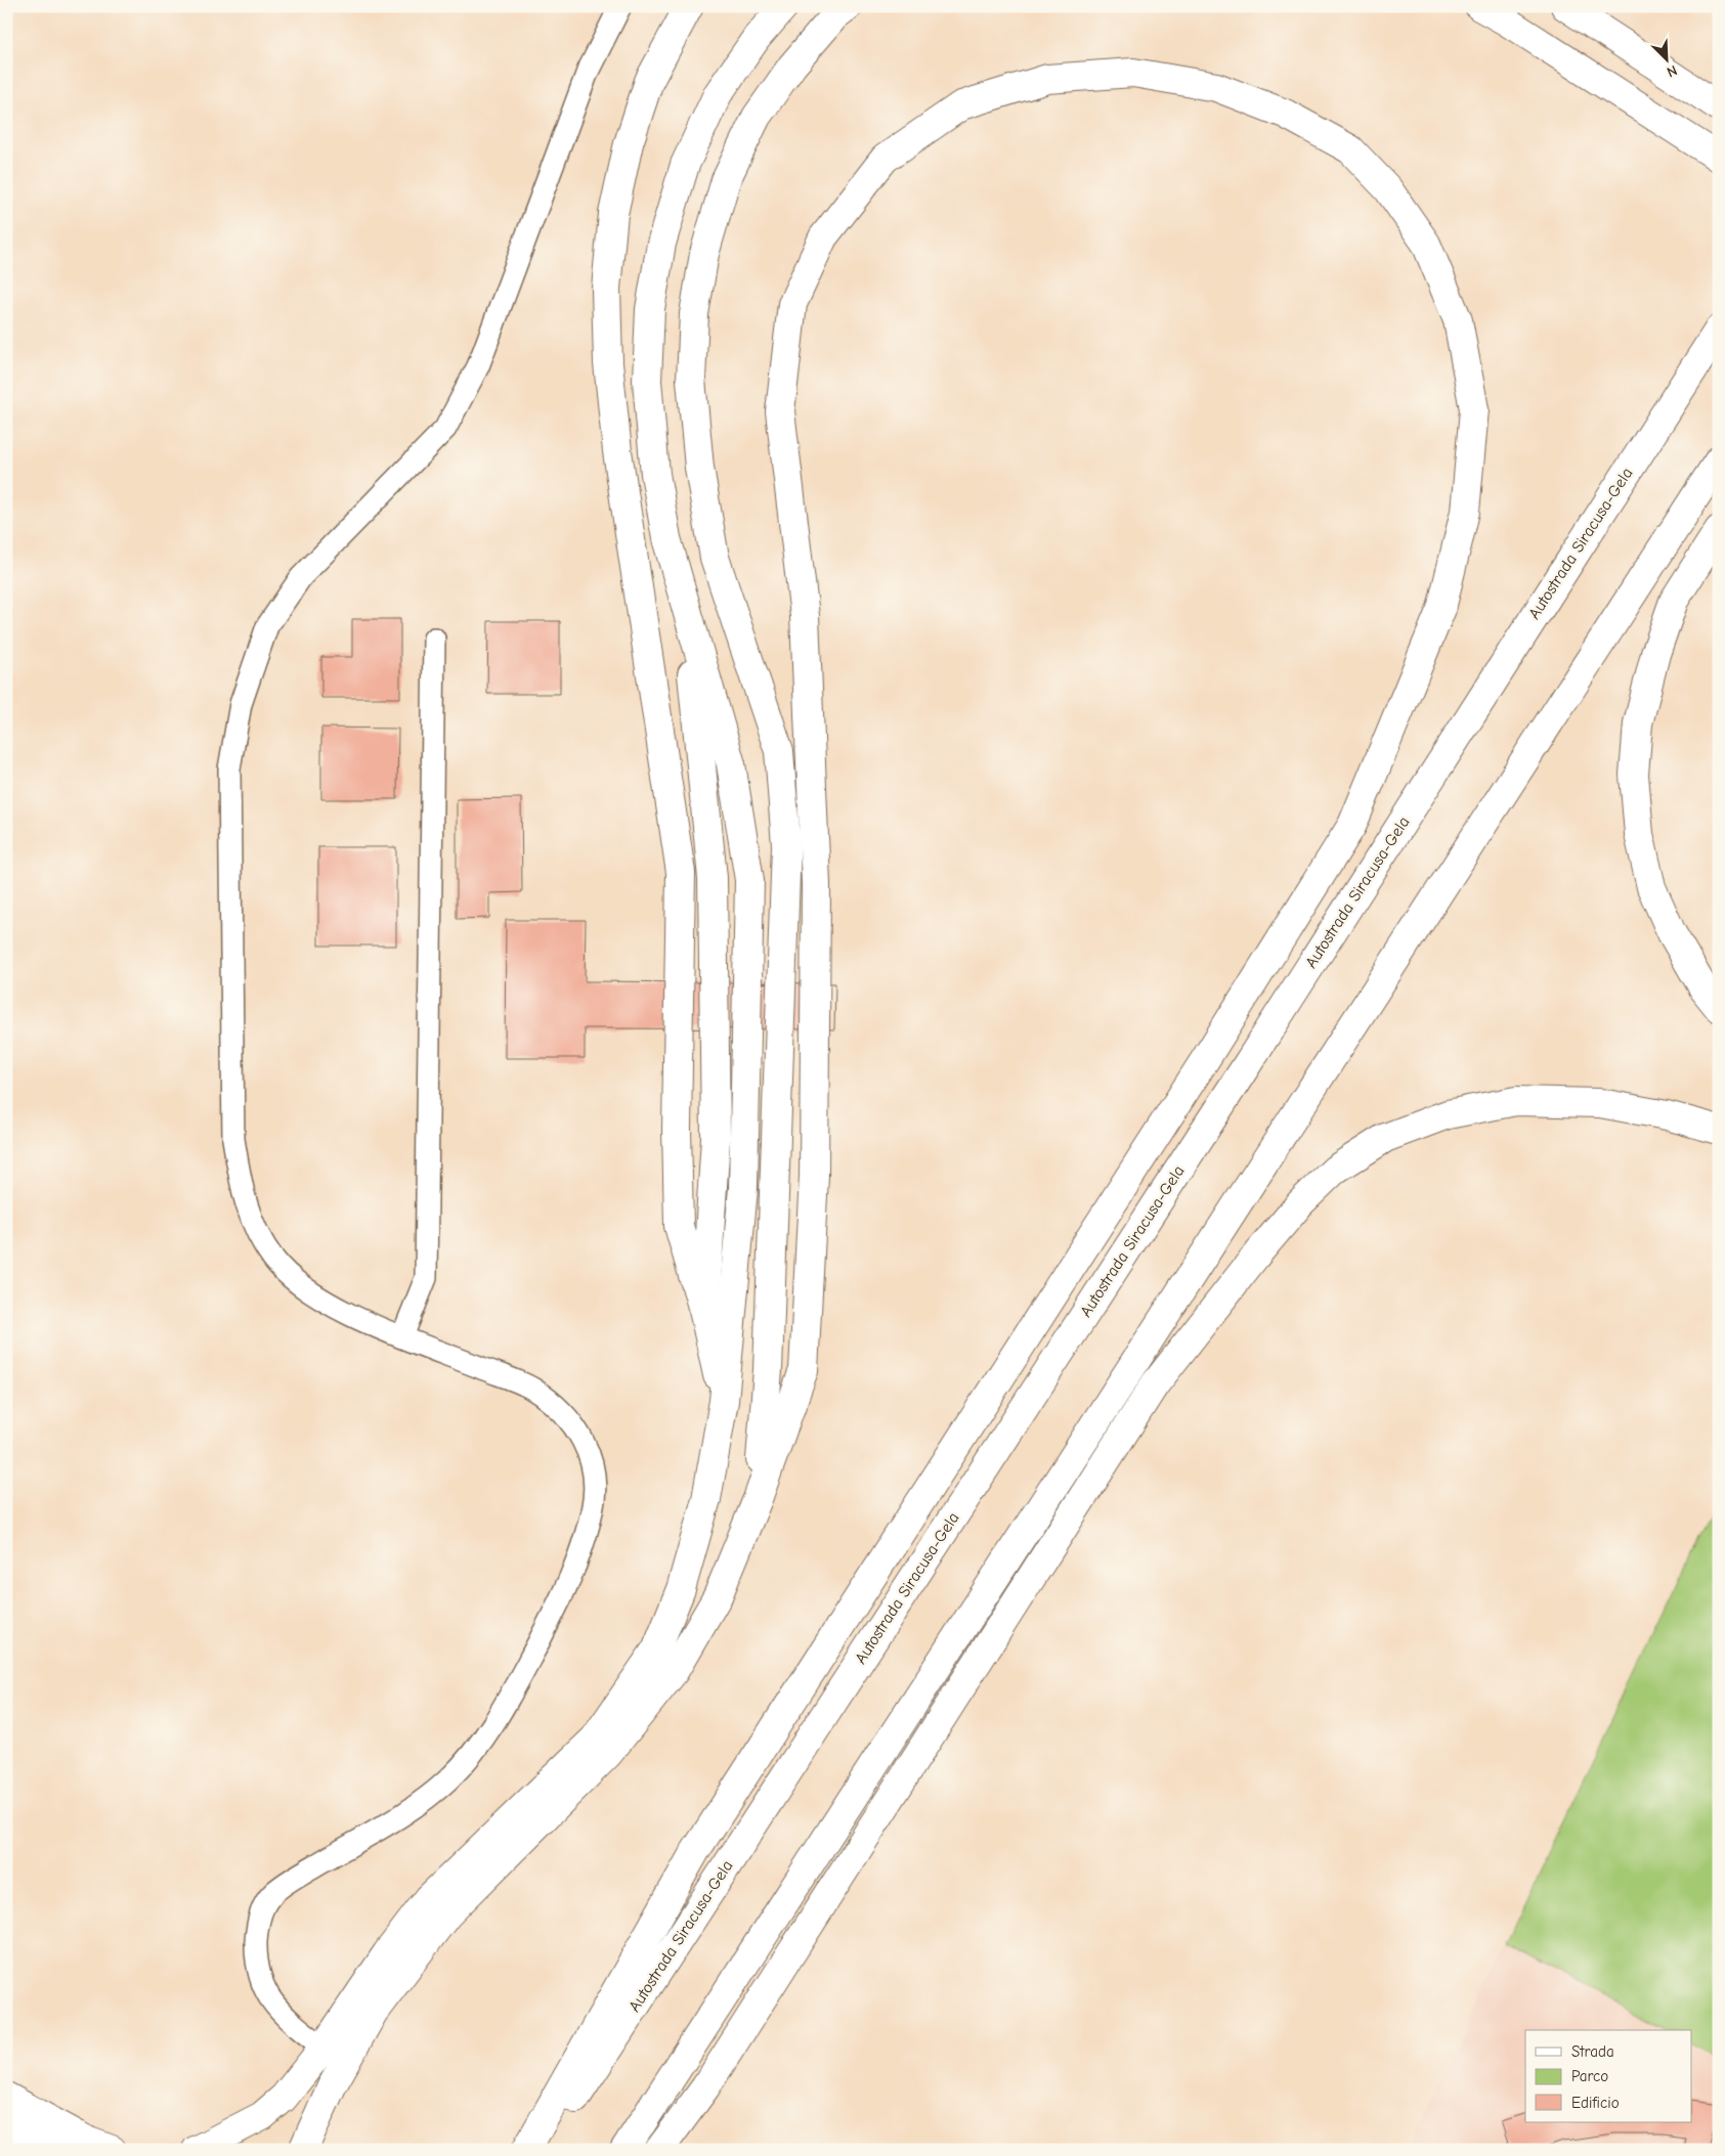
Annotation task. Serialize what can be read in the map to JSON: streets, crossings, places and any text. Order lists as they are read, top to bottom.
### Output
{
  "streets": {
    "main road": ["Autostrada Siracusa-Gela"]
  },
  "legend": ["Strada", "Parco", "Edificio"],
  "north": "bottom right"
}
